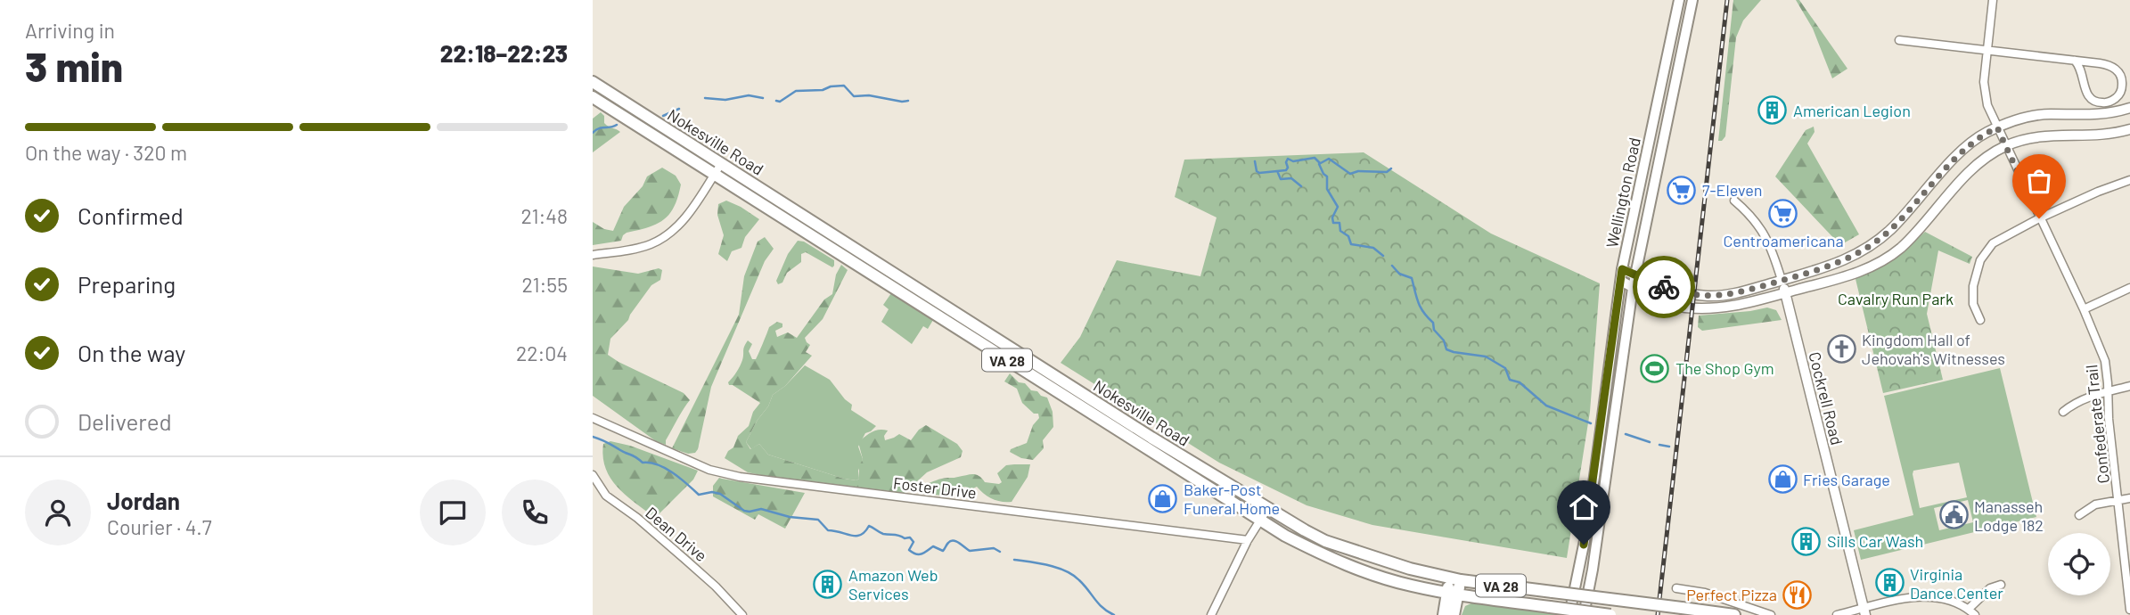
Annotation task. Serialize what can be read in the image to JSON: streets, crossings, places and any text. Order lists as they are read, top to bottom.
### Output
{
  "streets": {
    "highway": ["Nokesville Road", "VA 28"],
    "main road": ["Wellington Road"],
    "street": [
      "Cockrell Road",
      "Confederate Trail",
      "Foster Drive",
      "Dean Drive"
    ]
  },
  "parks": ["Cavalry Run Park"],
  "places": {
    "building": [
      "American Legion",
      "Sills Car Wash",
      "Virginia Dance Center",
      "Amazon Web Services"
    ],
    "supermarket": ["7-Eleven", "Centroamericana"],
    "church": ["Kingdom Hall of Jehovah's Witnesses"],
    "sports": ["The Shop Gym"],
    "shop": ["Fries Garage", "Baker-Post Funeral Home"],
    "public building": ["Manasseh Lodge 182"],
    "restaurant": ["Perfect Pizza"]
  },
  "page": {
    "heading": ["3 min", "Arriving in", "22:18–22:23"],
    "panel": ["Jordan", "Courier · 4.7"],
    "bar": "On the way · 320 m",
    "list": [
      ["Confirmed", "21:48"],
      ["Preparing", "21:55"],
      ["On the way", "22:04"],
      "Delivered"
    ]
  }
}
